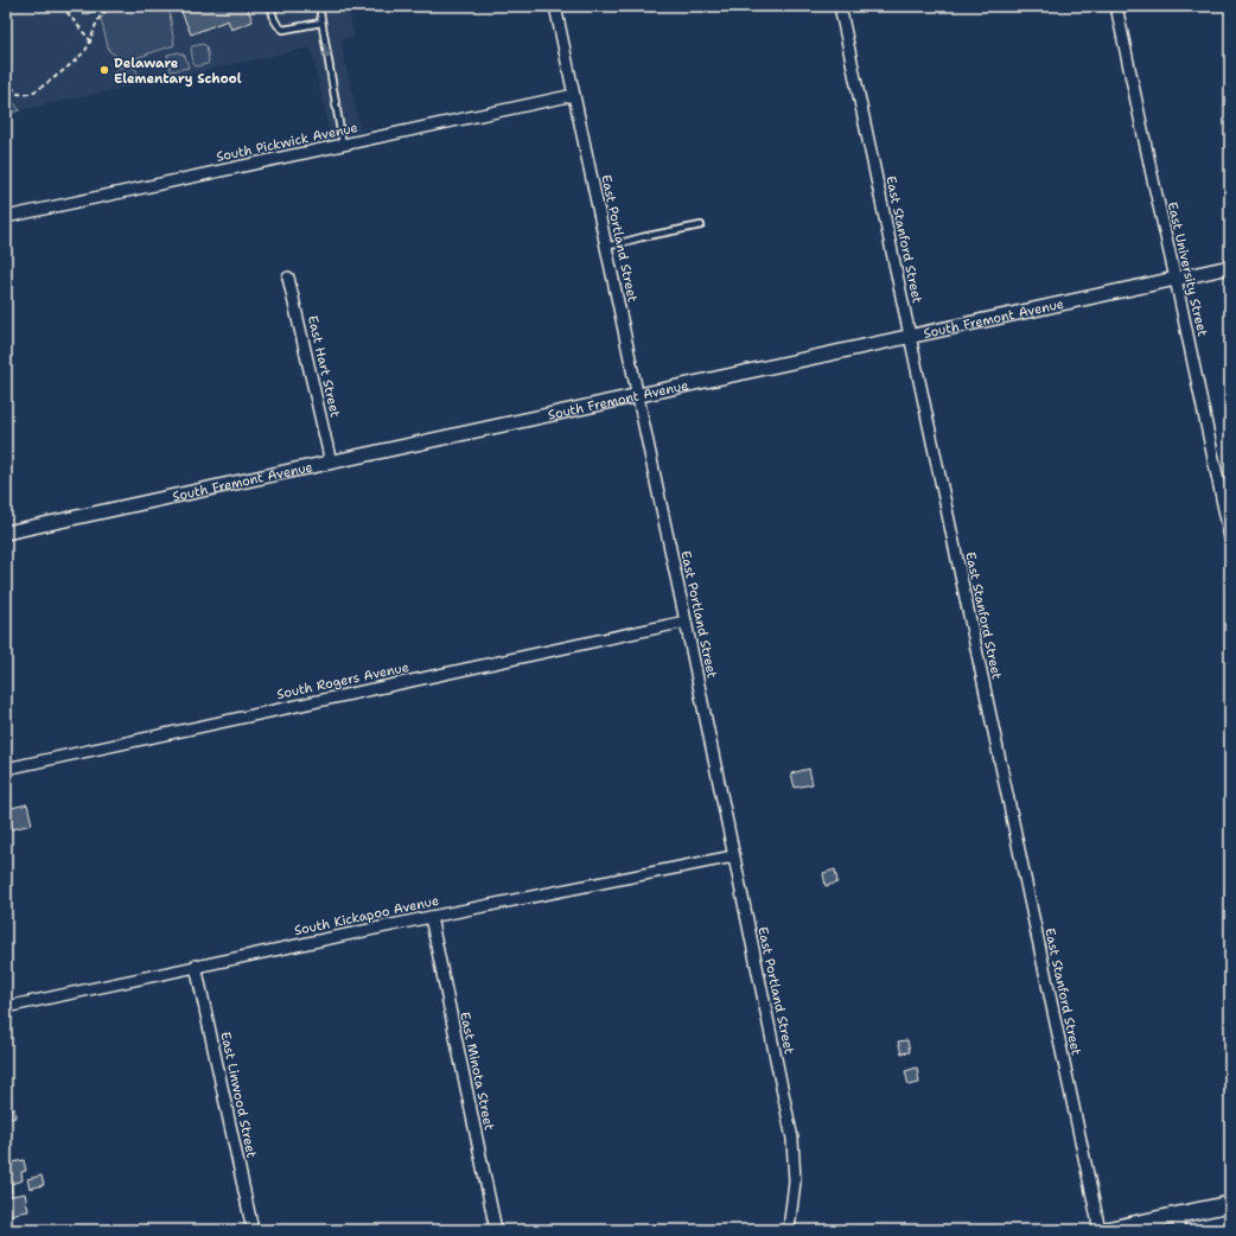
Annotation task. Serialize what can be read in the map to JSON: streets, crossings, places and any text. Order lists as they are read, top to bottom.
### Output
{
  "streets": {
    "street": [
      "South Pickwick Avenue",
      "East Portland Street",
      "East Stanford Street",
      "East University Street",
      "South Fremont Avenue",
      "East Hart Street",
      "South Rogers Avenue",
      "South Kickapoo Avenue",
      "East Minota Street",
      "East Linwood Street"
    ]
  },
  "crossings": [
    ["South Pickwick Avenue", "East Portland Street"],
    ["East Portland Street", "South Fremont Avenue"],
    ["East Portland Street", "South Rogers Avenue"],
    ["East Portland Street", "South Kickapoo Avenue"],
    ["East Stanford Street", "South Fremont Avenue"],
    ["East University Street", "South Fremont Avenue"],
    ["South Fremont Avenue", "East Hart Street"],
    ["South Kickapoo Avenue", "East Minota Street"],
    ["South Kickapoo Avenue", "East Linwood Street"]
  ],
  "places": ["Delaware Elementary School"]
}
